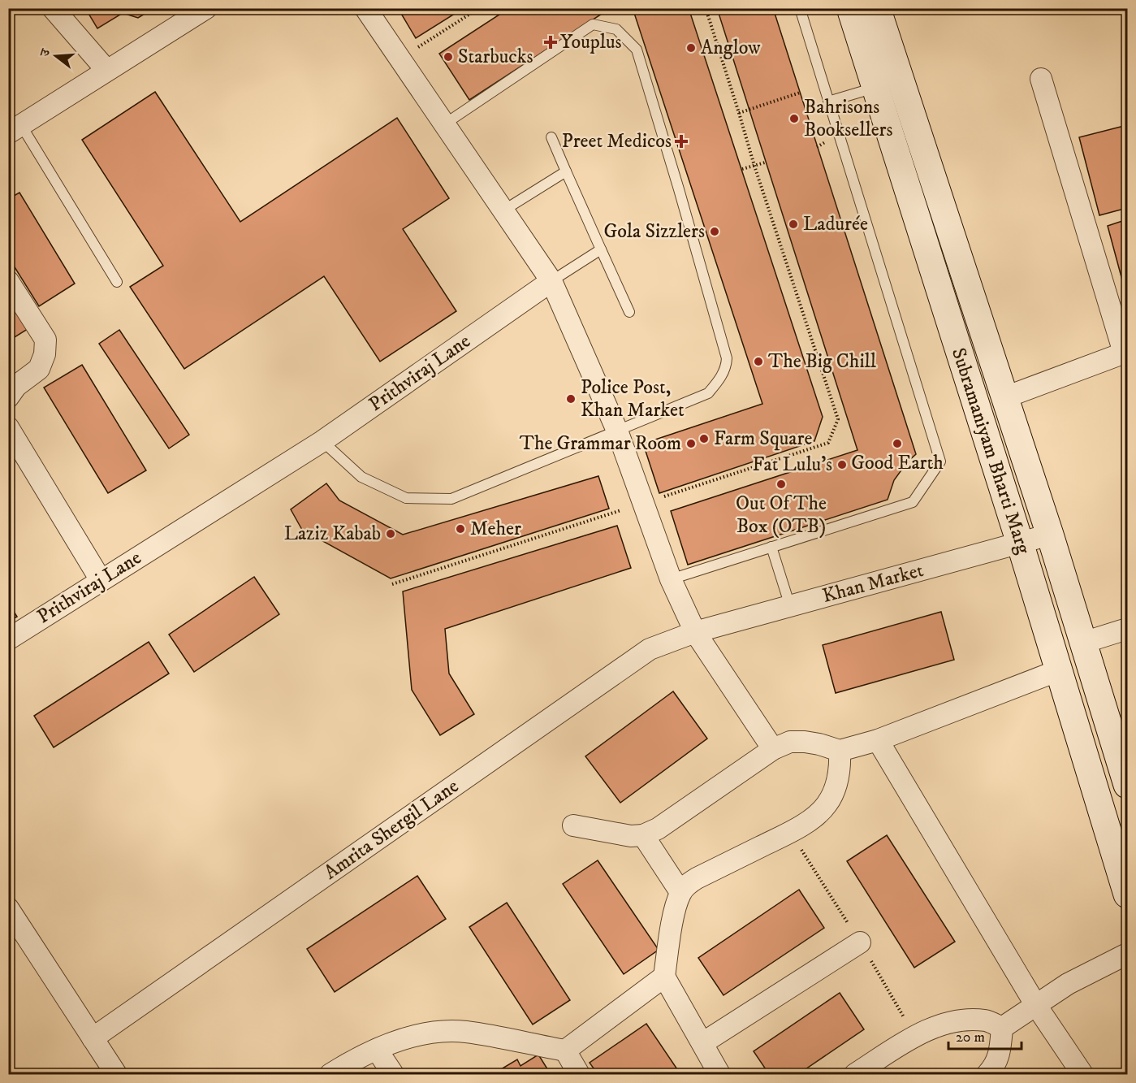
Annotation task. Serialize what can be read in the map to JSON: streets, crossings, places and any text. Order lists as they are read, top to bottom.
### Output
{
  "streets": {
    "main road": ["Subramaniyam Bharti Marg"],
    "street": ["Prithviraj Lane", "Khan Market", "Amrita Shergil Lane"]
  },
  "crossings": [
    ["Subramaniyam Bharti Marg", "Khan Market"],
    ["Khan Market", "Amrita Shergil Lane"]
  ],
  "places": {
    "health": ["Youplus", "Preet Medicos"],
    "other": [
      "Anglow",
      "Starbucks",
      "Bahrisons Booksellers",
      "Ladurée",
      "Gola Sizzlers",
      "The Big Chill",
      "Police Post, Khan Market",
      "Farm Square",
      "The Grammar Room",
      "Good Earth",
      "Fat Lulu's",
      "Out Of The Box (OTB)",
      "Meher",
      "Laziz Kabab"
    ]
  },
  "scale_bar": "20 m",
  "north": "left"
}
